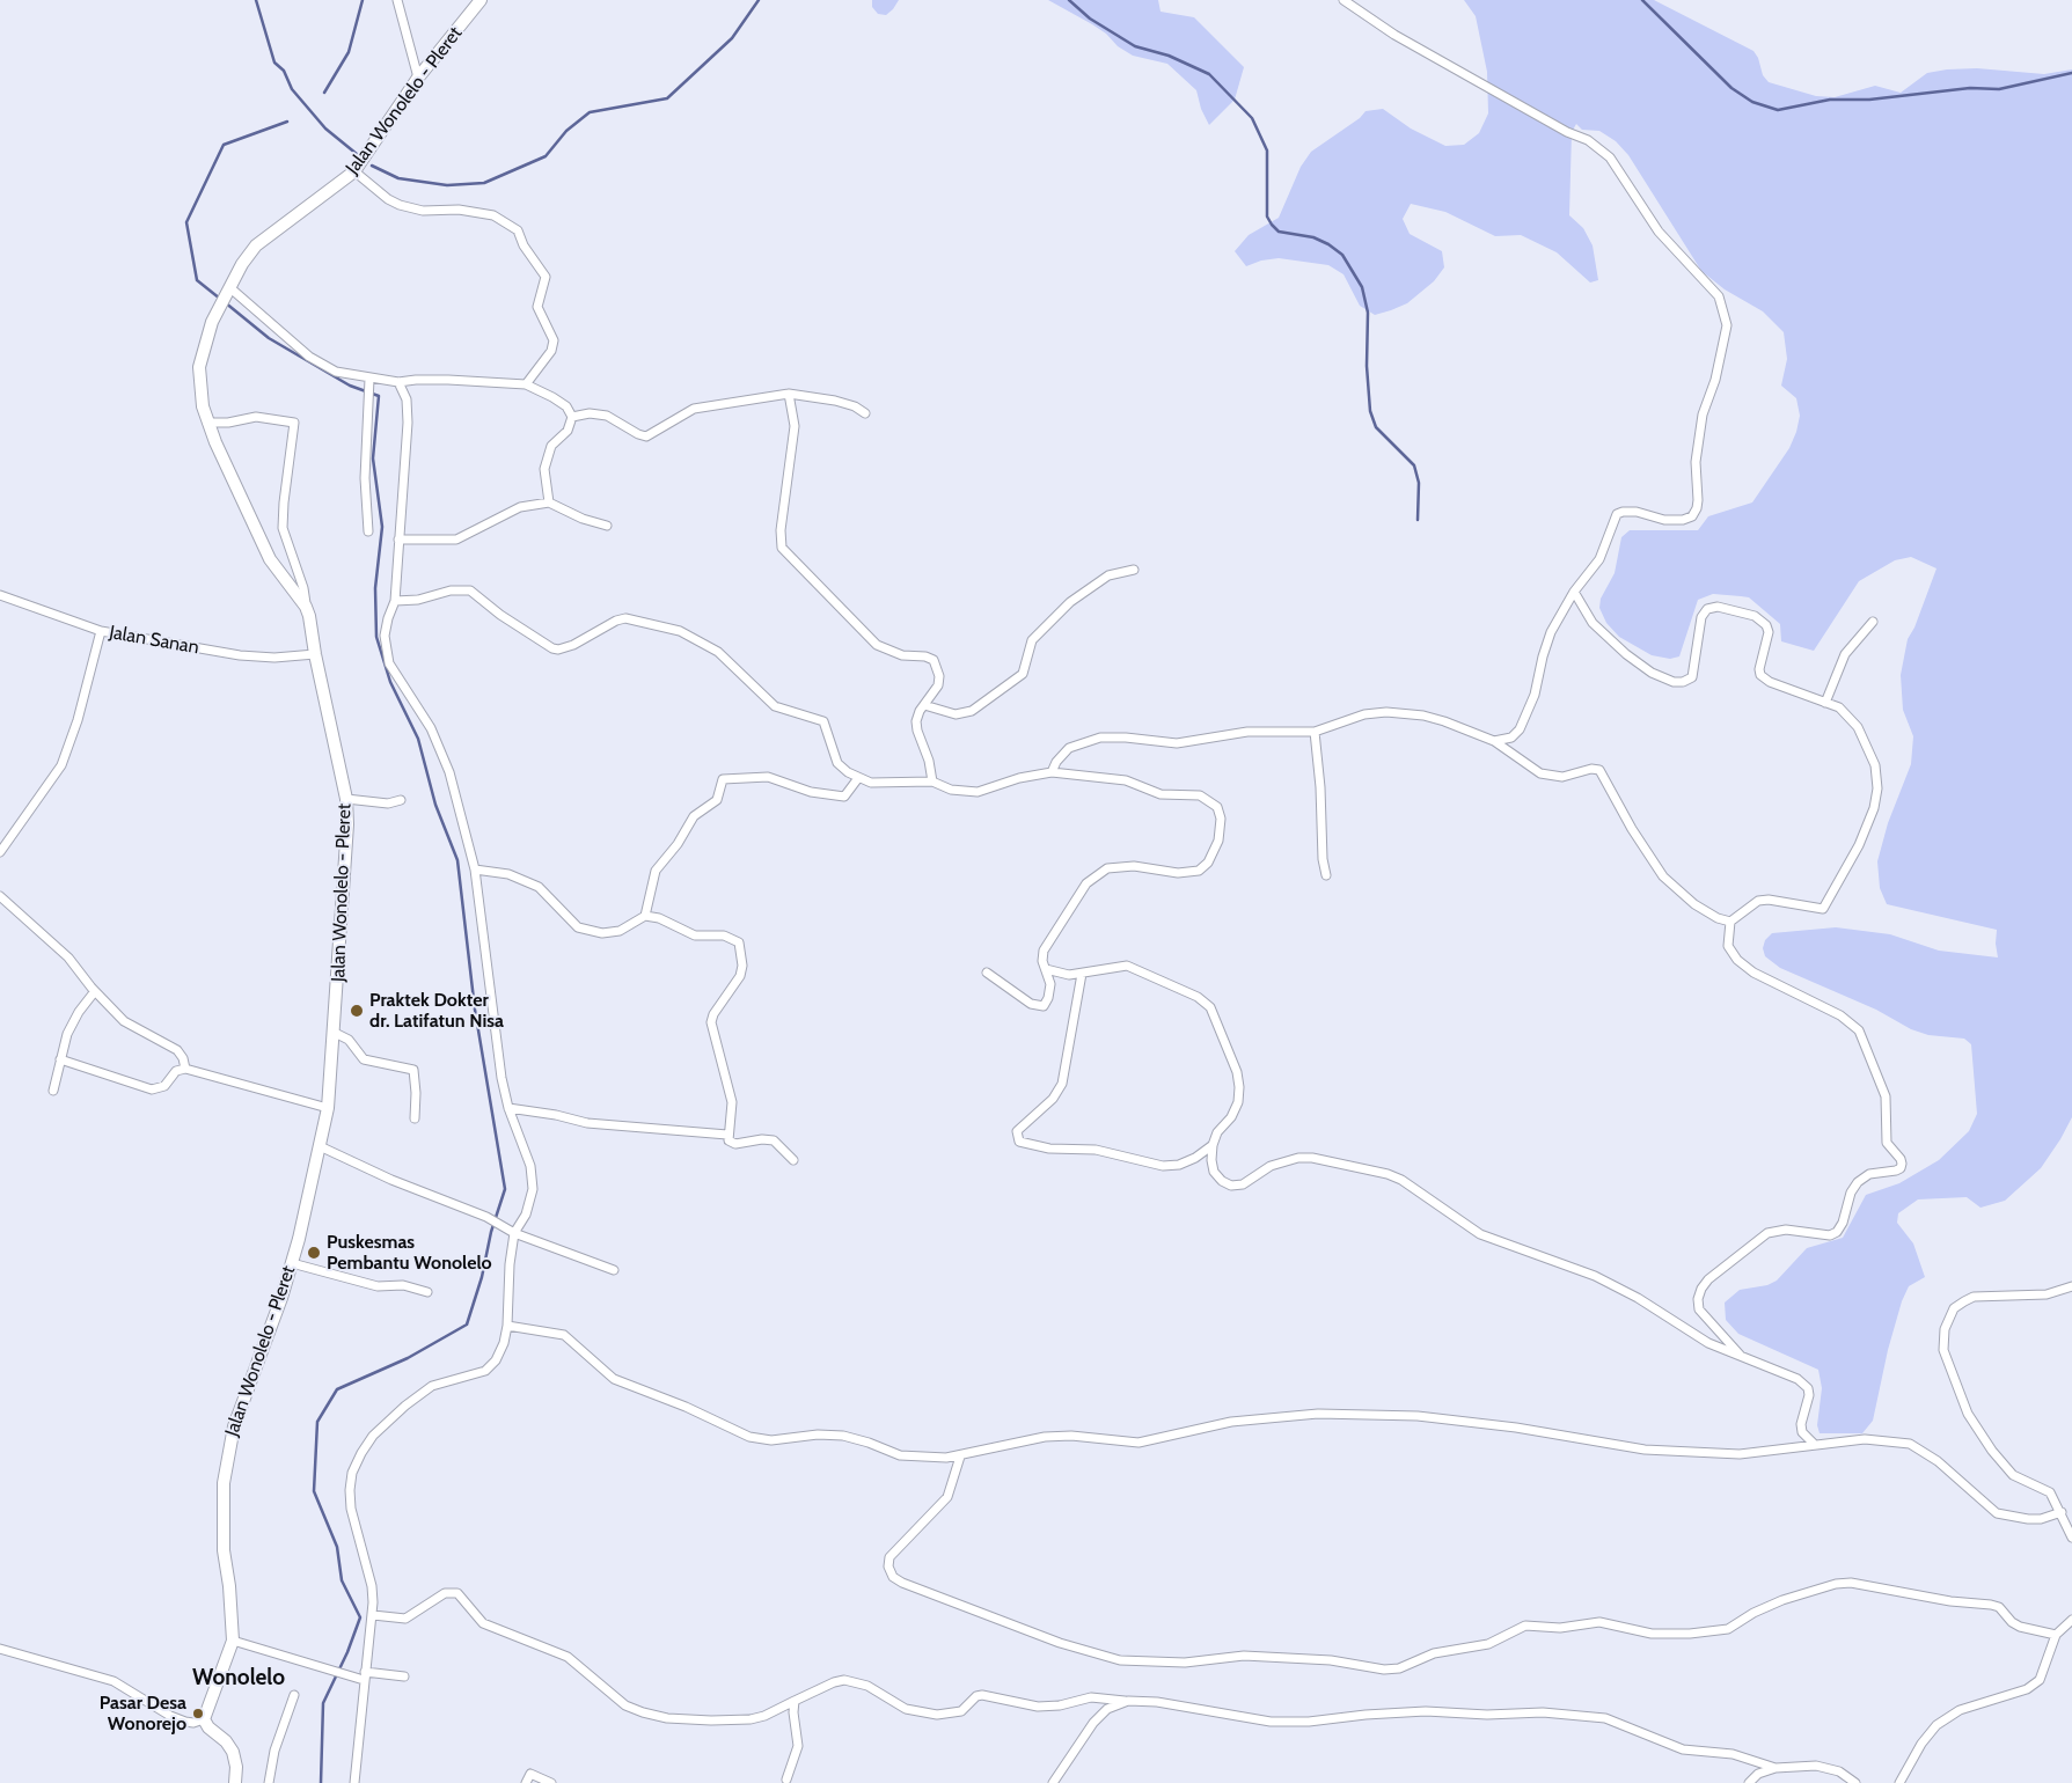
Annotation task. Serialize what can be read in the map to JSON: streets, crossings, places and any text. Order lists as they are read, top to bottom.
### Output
{
  "streets": {
    "main road": ["Jalan Wonolelo - Pleret"],
    "street": ["Jalan Sanan"]
  },
  "crossings": [
    ["Jalan Wonolelo - Pleret", "Jalan Sanan"]
  ],
  "districts": ["Wonolelo"],
  "places": ["Praktek Dokter dr. Latifatun Nisa", "Puskesmas Pembantu Wonolelo", "Pasar Desa Wonorejo"]
}
